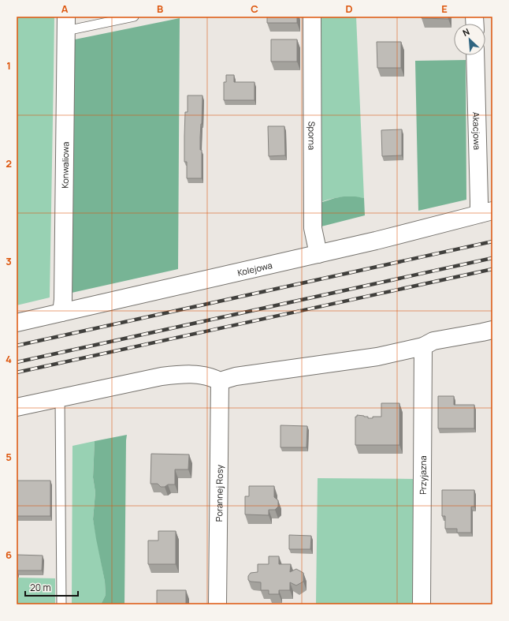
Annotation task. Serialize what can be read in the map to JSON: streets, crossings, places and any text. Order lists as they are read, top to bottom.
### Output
{
  "streets": {
    "street": [
      "Akacjowa",
      "Sporna",
      "Konwaliowa",
      "Kolejowa",
      "Przyjazna",
      "Porannej Rosy"
    ]
  },
  "crossings": [
    ["Akacjowa", "Kolejowa"],
    ["Sporna", "Kolejowa"],
    ["Konwaliowa", "Kolejowa"]
  ],
  "scale_bar": "20 m",
  "north": "top left",
  "grid": {
    "columns": [
      "A",
      "B",
      "C",
      "D",
      "E"
    ],
    "rows": [
      "1",
      "2",
      "3",
      "4",
      "5",
      "6"
    ]
  }
}
